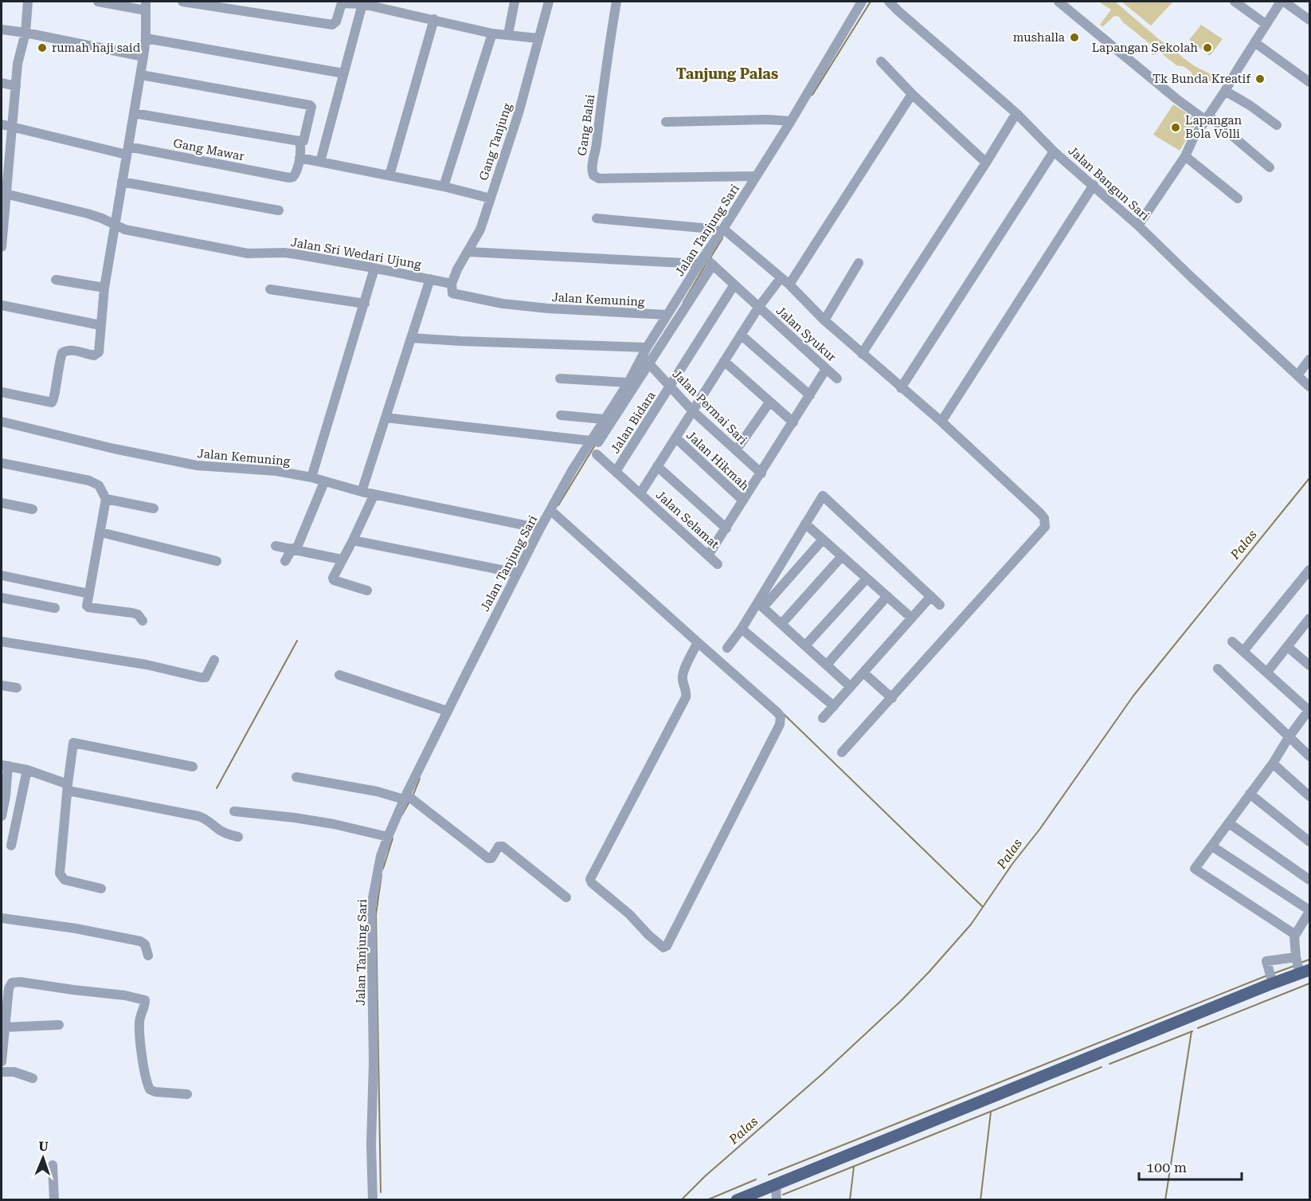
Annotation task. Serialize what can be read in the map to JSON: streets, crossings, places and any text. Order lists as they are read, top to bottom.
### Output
{
  "streets": {
    "street": [
      "Gang Balai",
      "Gang Tanjung",
      "Gang Mawar",
      "Jalan Bangun Sari",
      "Jalan Tanjung Sari",
      "Jalan Sri Wedari Ujung",
      "Jalan Kemuning",
      "Jalan Syukur",
      "Jalan Permai Sari",
      "Jalan Bidara",
      "Jalan Hikmah",
      "Jalan Selamat"
    ]
  },
  "crossings": [
    ["Gang Balai", "Jalan Tanjung Sari"],
    ["Gang Tanjung", "Jalan Sri Wedari Ujung"],
    ["Gang Tanjung", "Jalan Kemuning"],
    ["Jalan Tanjung Sari", "Jalan Kemuning"],
    ["Jalan Tanjung Sari", "Jalan Syukur"],
    ["Jalan Tanjung Sari", "Jalan Permai Sari"],
    ["Jalan Sri Wedari Ujung", "Jalan Kemuning"],
    ["Jalan Syukur", "Jalan Bidara"],
    ["Jalan Permai Sari", "Jalan Bidara"],
    ["Jalan Bidara", "Jalan Selamat"]
  ],
  "districts": ["Tanjung Palas"],
  "water": ["Palas"],
  "places": [
    "mushalla",
    "rumah haji said",
    "Lapangan Sekolah",
    "Tk Bunda Kreatif",
    "Lapangan Bola Volli"
  ],
  "scale_bar": "100 m",
  "north": "top"
}
